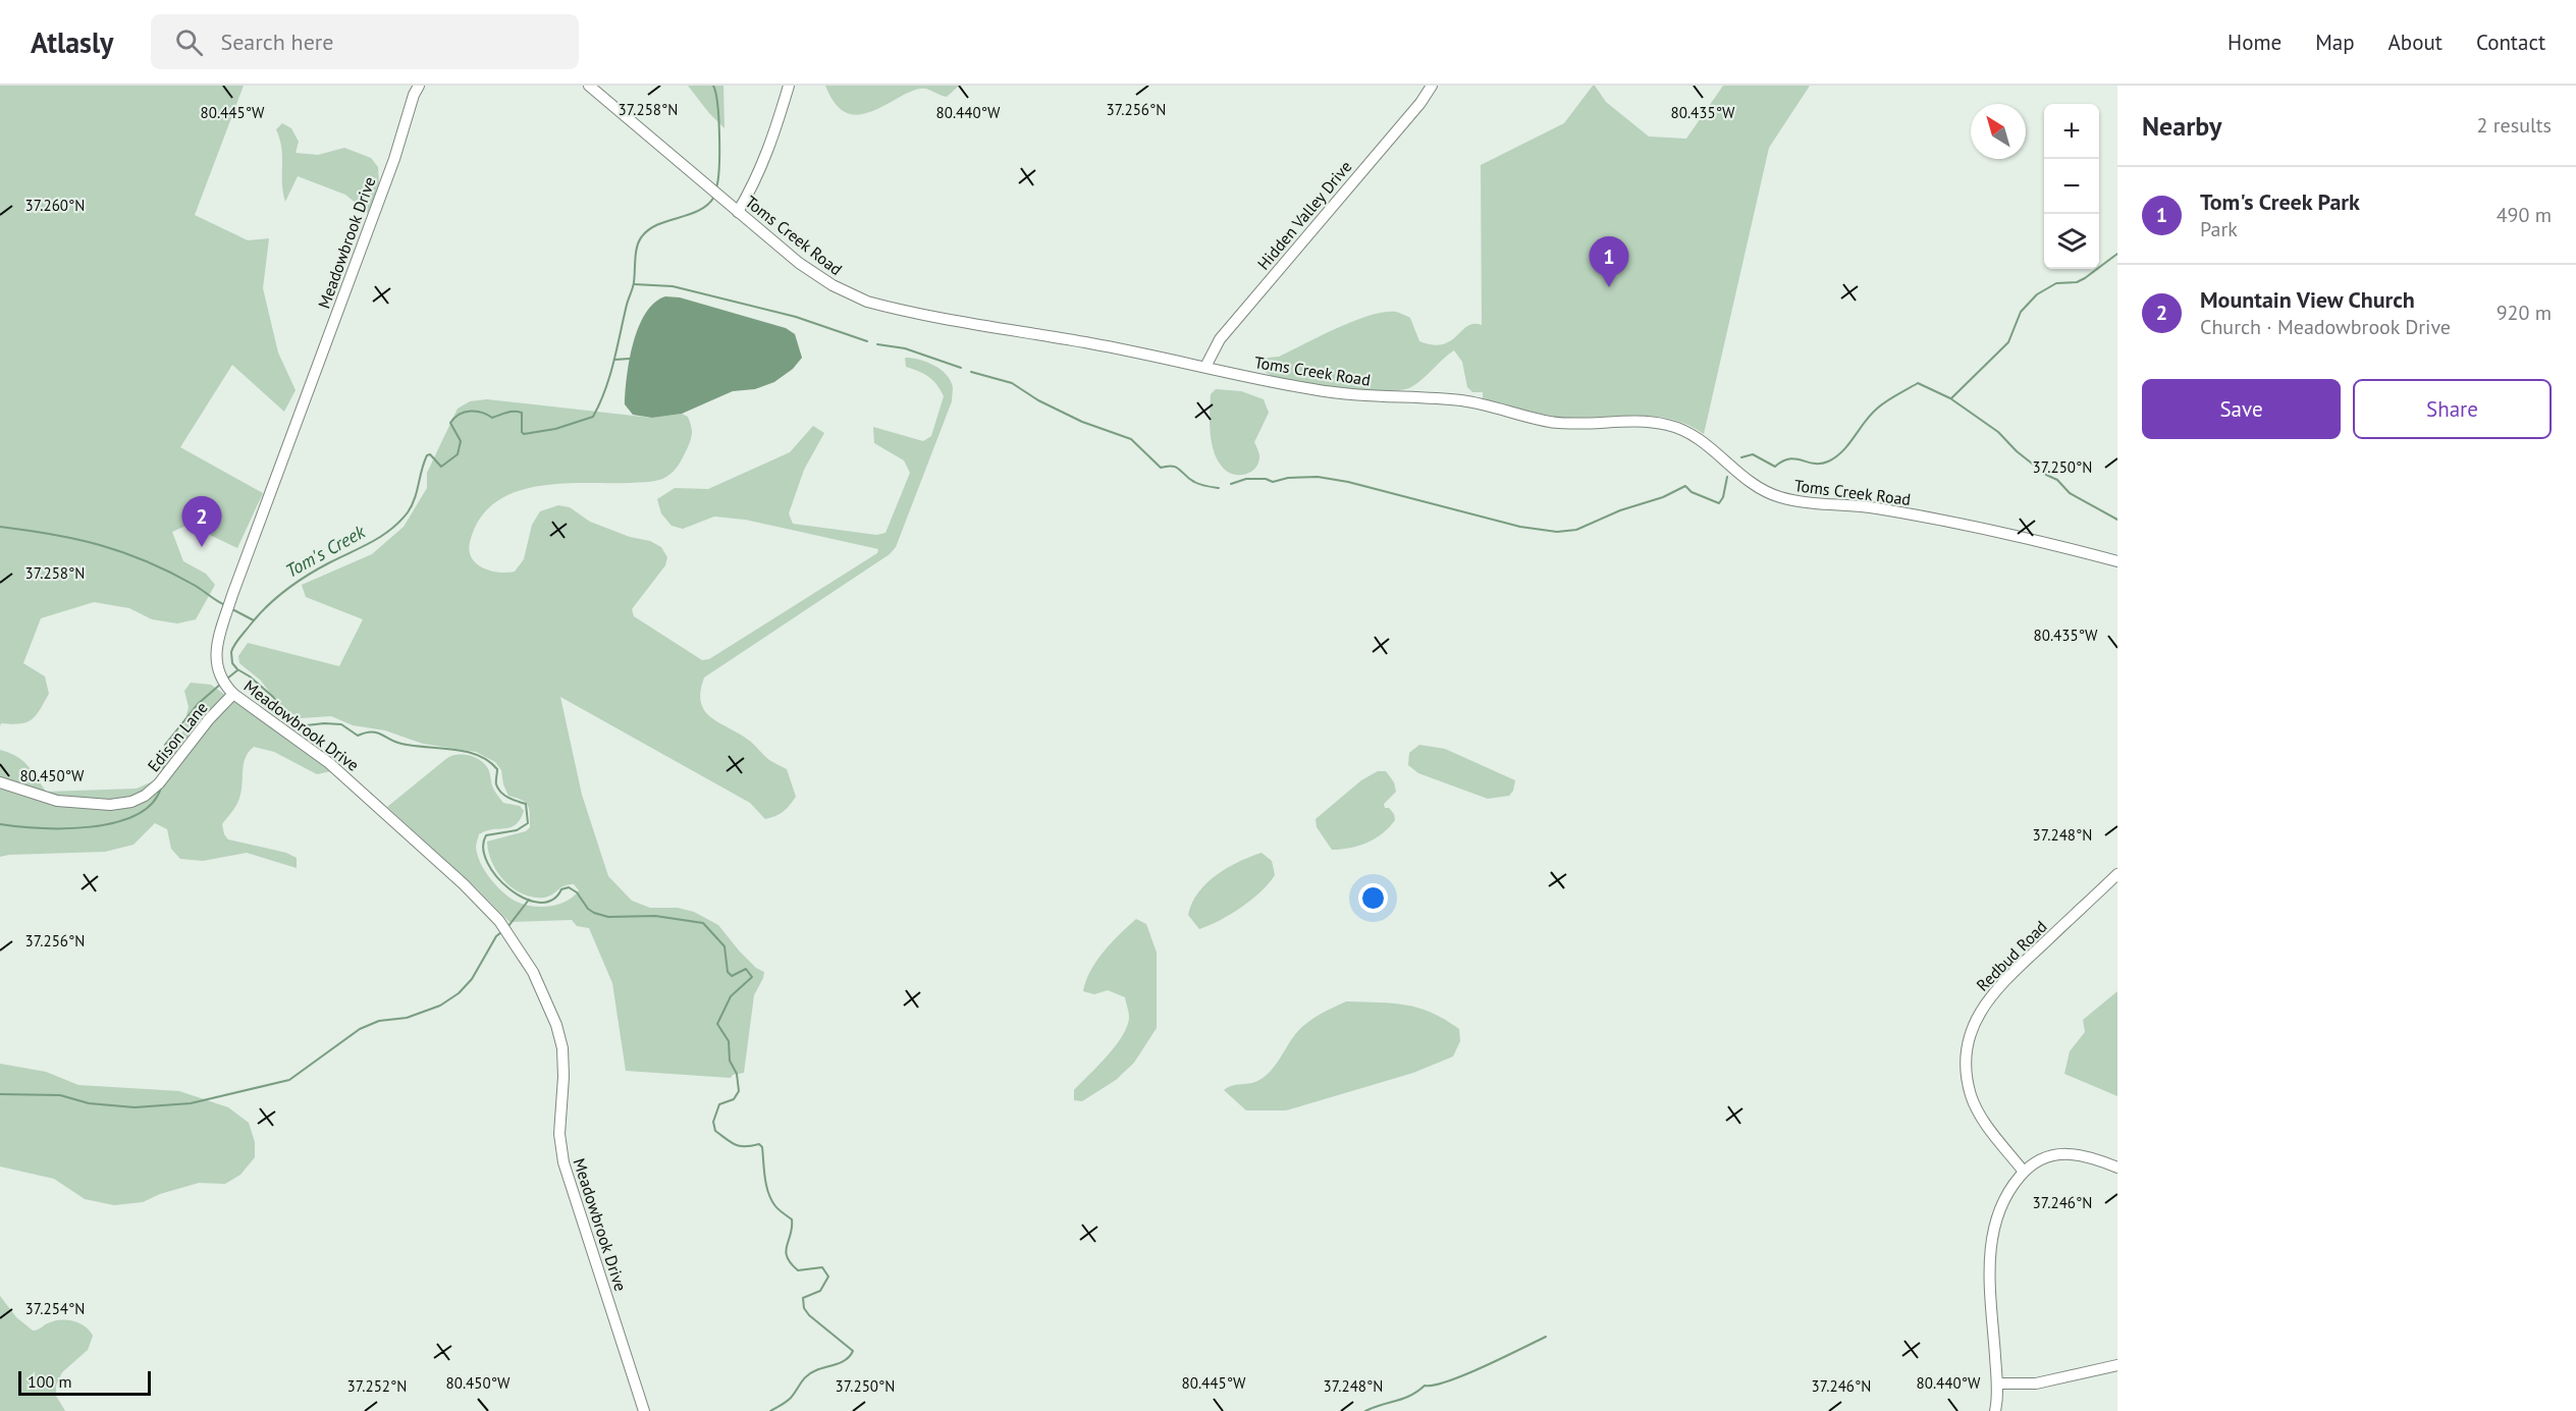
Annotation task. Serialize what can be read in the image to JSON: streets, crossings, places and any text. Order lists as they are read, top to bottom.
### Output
{
  "streets": {
    "street": [
      "Hidden Valley Drive",
      "Toms Creek Road",
      "Meadowbrook Drive",
      "Edison Lane",
      "Redbud Road"
    ]
  },
  "crossings": [
    ["Hidden Valley Drive", "Toms Creek Road"],
    ["Meadowbrook Drive", "Edison Lane"]
  ],
  "water": ["Tom's Creek"],
  "scale_bar": "100 m",
  "north": "top left",
  "page": {
    "header": "Atlasly",
    "search": "Search here",
    "nav": [
      "Home",
      "Map",
      "About",
      "Contact"
    ],
    "heading": ["Nearby", "2 results"],
    "map_buttons": ["+", "−"],
    "list": [
      {
        "mark": "1",
        "name": "Tom's Creek Park",
        "note": "Park",
        "value": "490 m"
      },
      {
        "mark": "2",
        "name": "Mountain View Church",
        "note": "Church · Meadowbrook Drive",
        "value": "920 m"
      }
    ],
    "pins": ["1", "2"],
    "buttons": ["Save", "Share"],
    "scale": "100 m"
  },
  "coordinates": [
    "37.256°N",
    "37.258°N",
    "80.445°W",
    "80.440°W",
    "80.435°W",
    "37.260°N",
    "37.250°N",
    "80.450°W",
    "37.248°N",
    "37.246°N",
    "37.254°N",
    "37.252°N"
  ]
}
